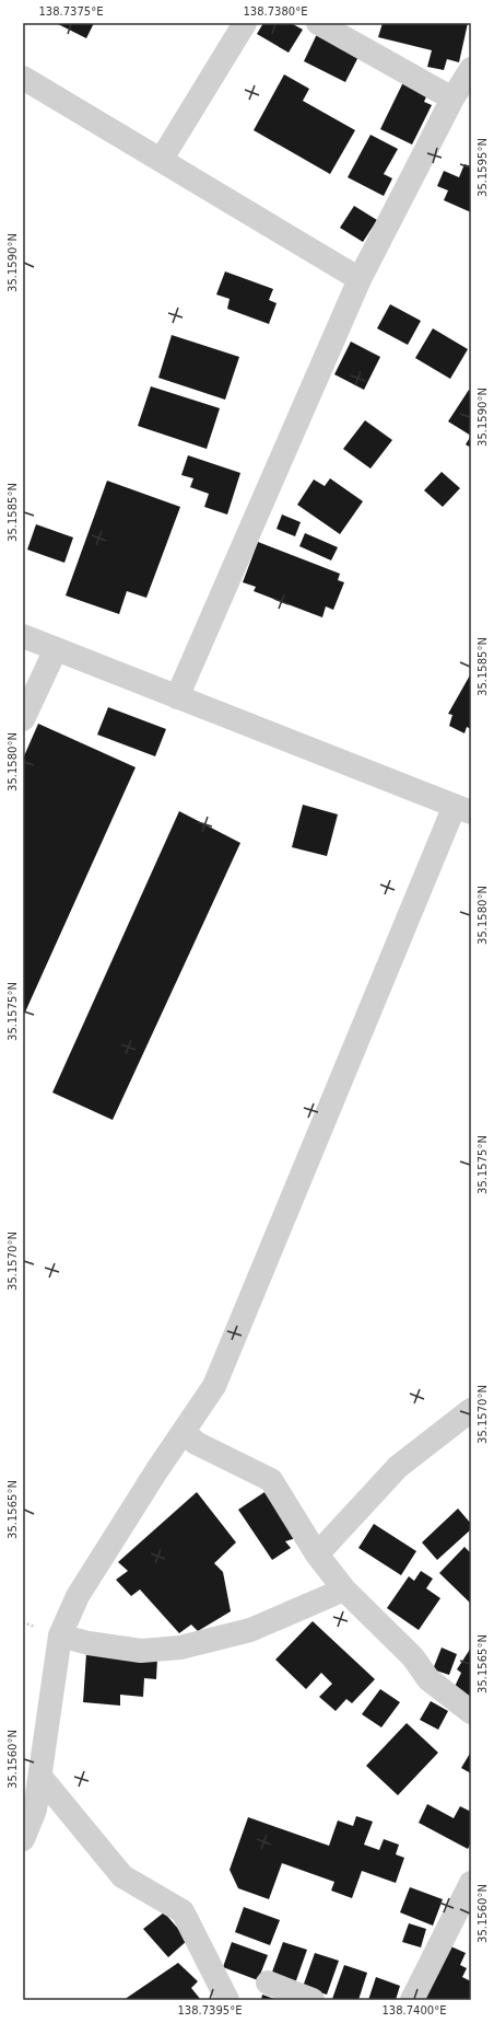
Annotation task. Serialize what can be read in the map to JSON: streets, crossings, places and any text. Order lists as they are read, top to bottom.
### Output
{
  "coordinates": [
    "138.7375°E",
    "138.7380°E",
    "35.1595°N",
    "35.1590°N",
    "35.1585°N",
    "35.1580°N",
    "35.1575°N",
    "35.1570°N",
    "35.1565°N",
    "35.1560°N",
    "138.7395°E",
    "138.7400°E"
  ]
}
